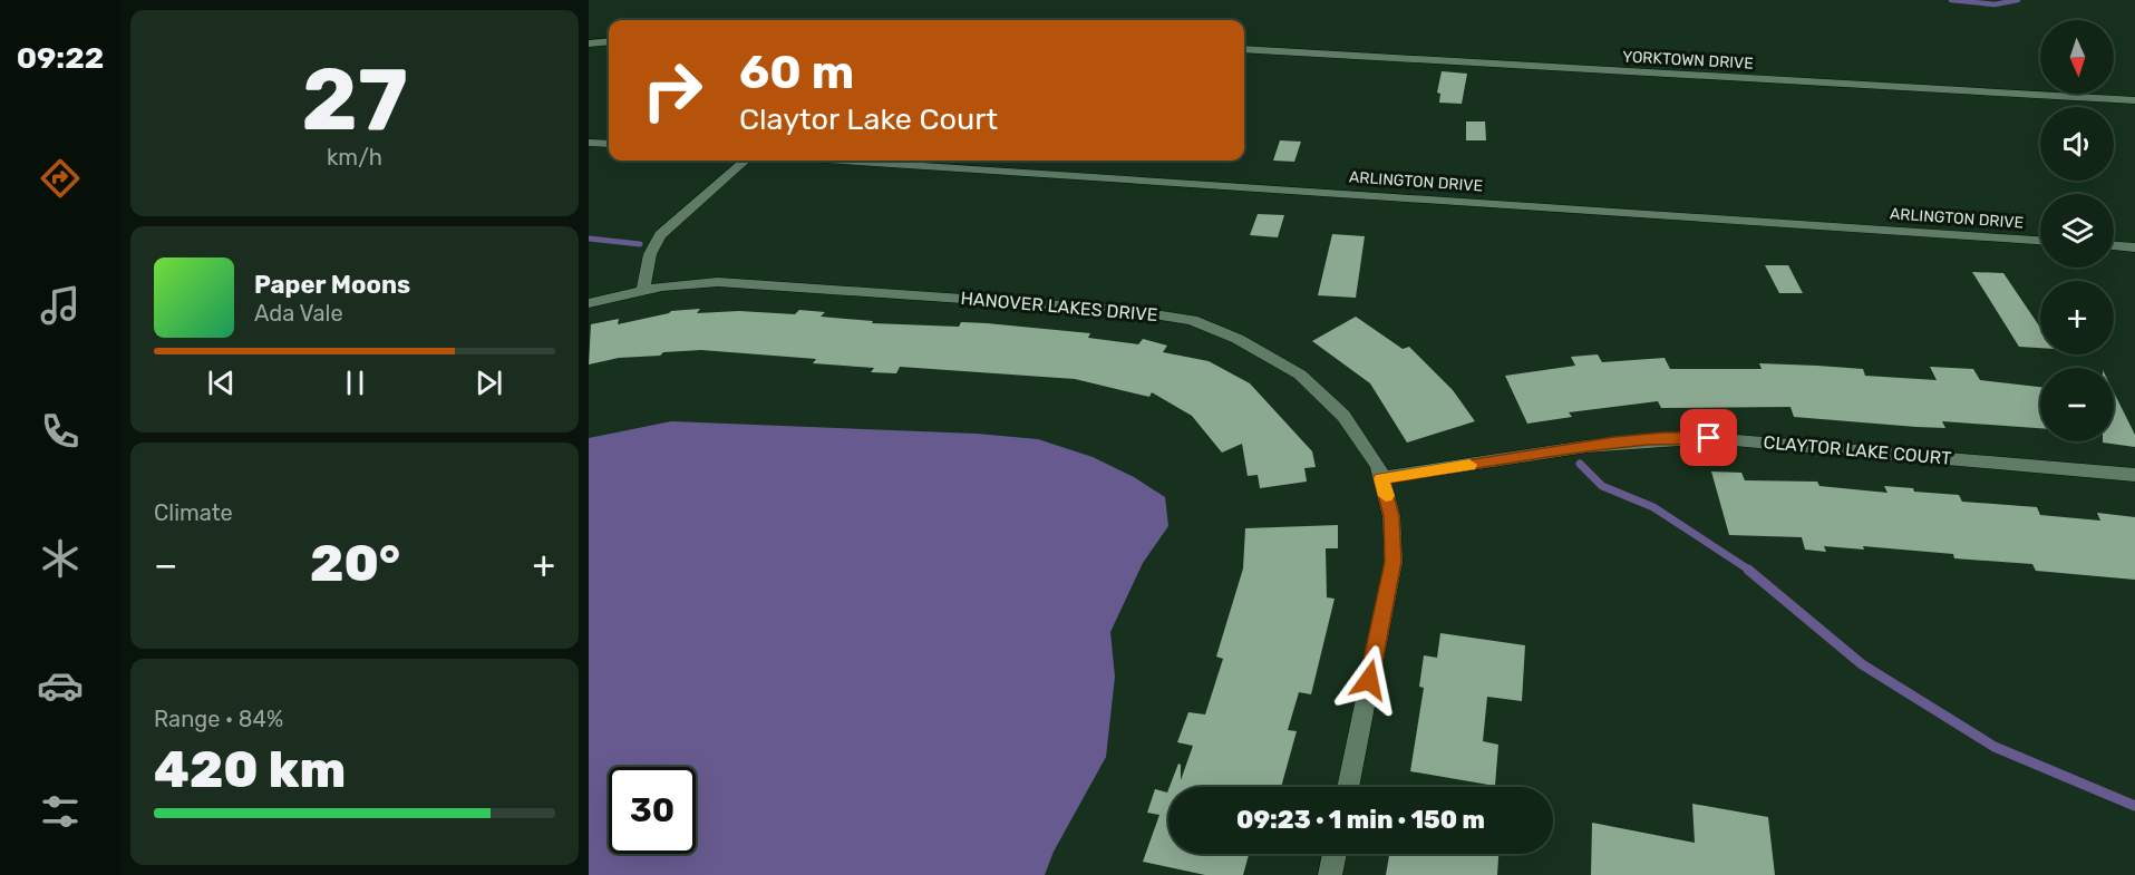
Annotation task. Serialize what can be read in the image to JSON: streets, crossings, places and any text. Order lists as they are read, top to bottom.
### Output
{
  "streets": {
    "street": [
      "YORKTOWN DRIVE",
      "ARLINGTON DRIVE",
      "HANOVER LAKES DRIVE",
      "CLAYTOR LAKE COURT"
    ]
  },
  "crossings": [
    ["HANOVER LAKES DRIVE", "CLAYTOR LAKE COURT"]
  ],
  "north": "bottom",
  "page": {
    "tabs": "09:22",
    "tile": [
      ["27", "km/h"],
      "Climate",
      ["Range · 84%", "420 km"]
    ],
    "map_buttons": ["+", "−"],
    "turn": ["60 m", "Claytor Lake Court"],
    "song": ["Paper Moons", "Ada Vale"],
    "heat": ["−", "20°", "+"],
    "limit": "30",
    "trip": "09:23 · 1 min · 150 m"
  }
}
